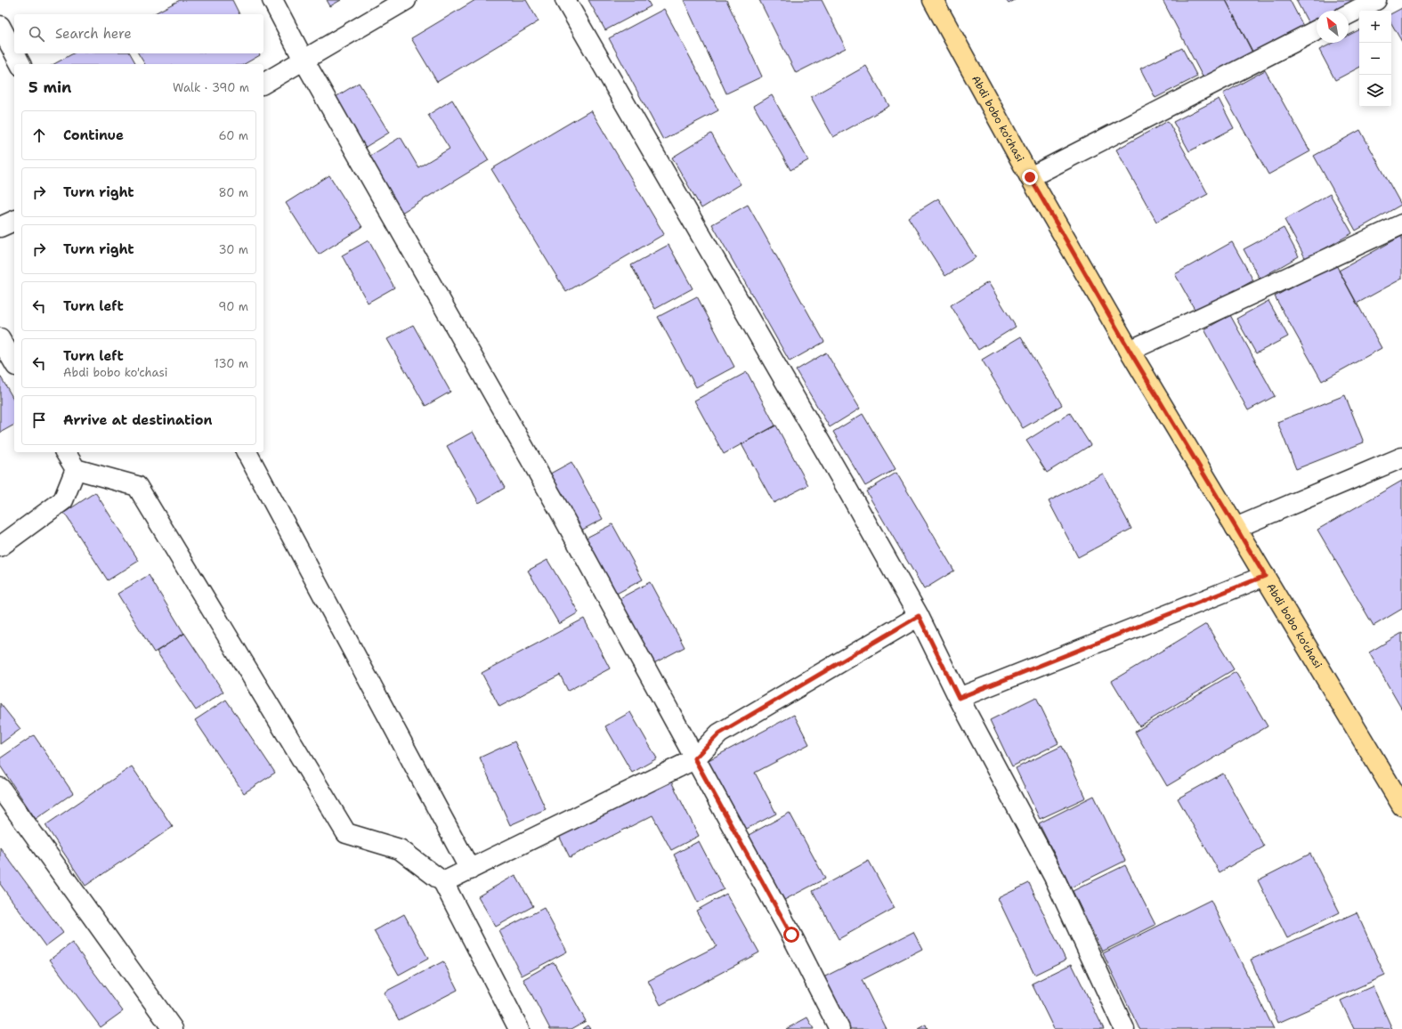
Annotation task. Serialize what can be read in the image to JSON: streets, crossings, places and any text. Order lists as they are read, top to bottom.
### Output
{
  "streets": {
    "main road": ["Abdi bobo ko'chasi"]
  },
  "north": "top left",
  "page": {
    "map_buttons": ["+", "−"],
    "search": "Search here",
    "heading": ["5 min", "Walk · 390 m"],
    "list": [
      ["Continue", "60 m"],
      ["Turn right", "80 m"],
      ["Turn right", "30 m"],
      ["Turn left", "90 m"],
      ["Turn left", "Abdi bobo ko'chasi", "130 m"],
      "Arrive at destination"
    ]
  }
}
